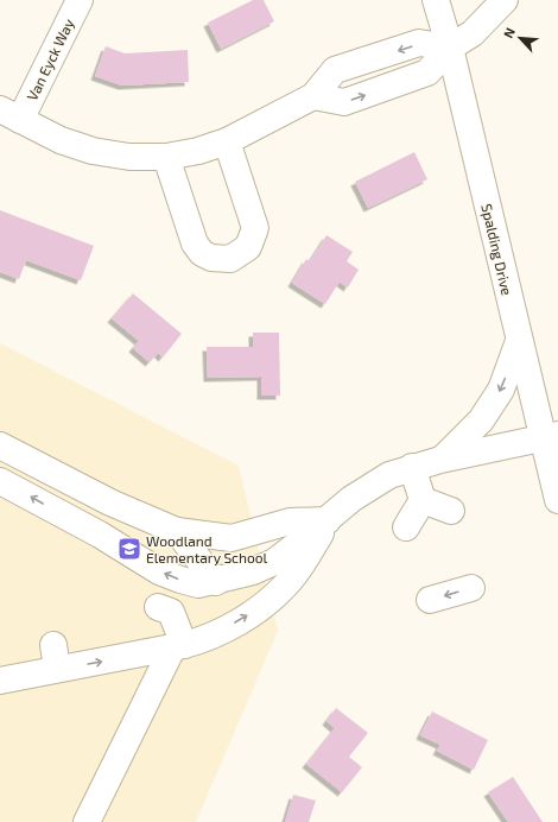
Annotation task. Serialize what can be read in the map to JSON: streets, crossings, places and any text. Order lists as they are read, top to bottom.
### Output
{
  "streets": {
    "street": ["Van Eyck Way", "Spalding Drive"]
  },
  "places": {
    "school or university": ["Woodland Elementary School"]
  },
  "north": "top left"
}
